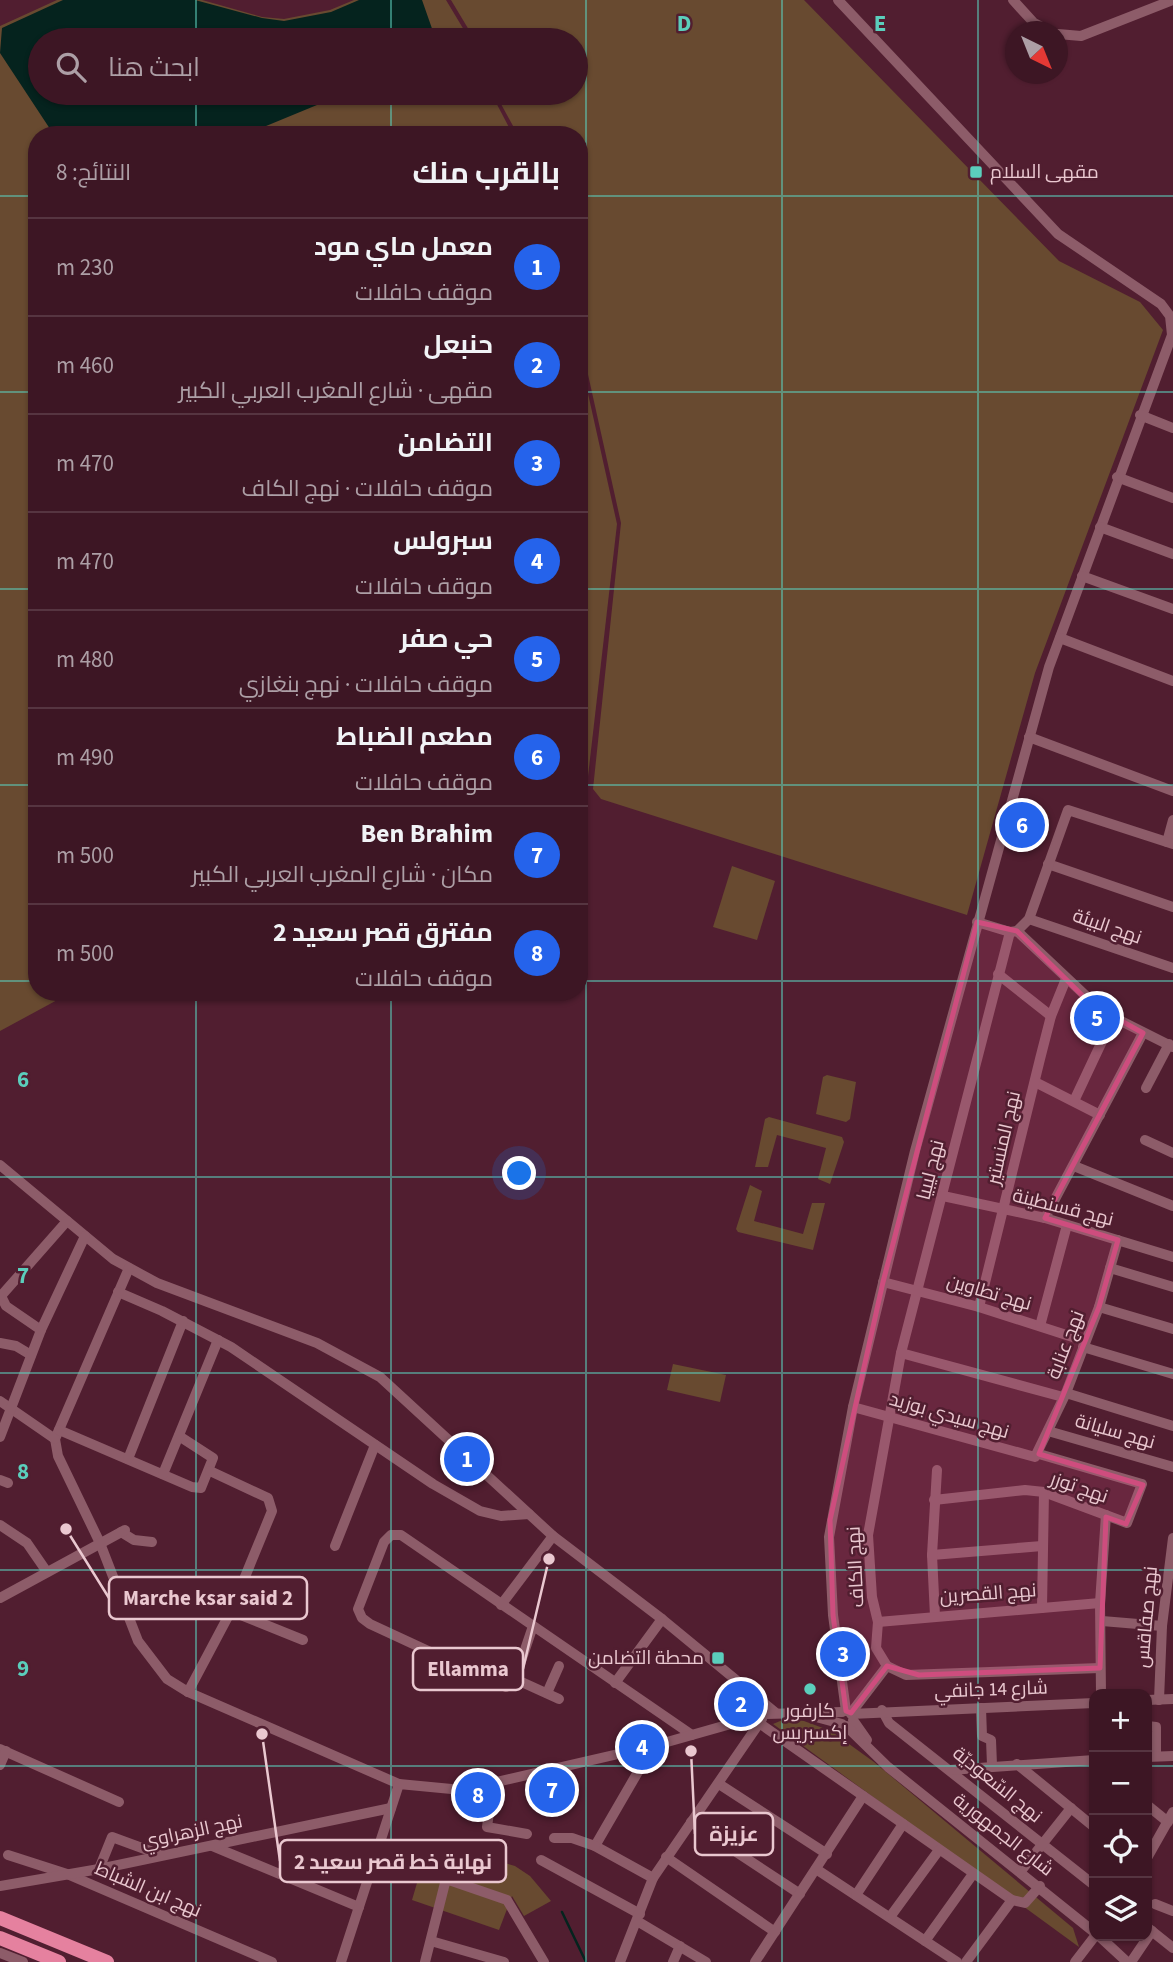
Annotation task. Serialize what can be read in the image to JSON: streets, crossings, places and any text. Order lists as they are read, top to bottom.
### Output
{
  "streets": {
    "street": [
      "نهج البيئة",
      "نهج المنستير",
      "نهج ليبيا",
      "نهج قسنطينة",
      "نهج تطاوين",
      "نهج عنابة",
      "نهج سيدي بوزيد",
      "نهج سليانة",
      "نهج توزر",
      "نهج الكاف",
      "نهج القصرين",
      "نهج صفاقس",
      "شارع 14 جانفي",
      "نهج السّعوديّة",
      "نهج الزهراوي",
      "شارع الجمهورية",
      "نهج ابن الشباط"
    ]
  },
  "crossings": [
    ["نهج المنستير", "نهج قسنطينة"],
    ["نهج المنستير", "نهج تطاوين"],
    ["نهج ليبيا", "نهج قسنطينة"],
    ["نهج ليبيا", "نهج تطاوين"],
    ["نهج ليبيا", "نهج سيدي بوزيد"],
    ["نهج ليبيا", "نهج الكاف"],
    ["نهج قسنطينة", "نهج عنابة"],
    ["نهج تطاوين", "نهج عنابة"],
    ["نهج عنابة", "نهج سيدي بوزيد"],
    ["نهج عنابة", "نهج سليانة"],
    ["نهج سيدي بوزيد", "نهج توزر"],
    ["نهج سيدي بوزيد", "نهج الكاف"],
    ["نهج الكاف", "نهج القصرين"],
    ["شارع 14 جانفي", "نهج السّعوديّة"],
    ["شارع 14 جانفي", "شارع الجمهورية"],
    ["نهج الزهراوي", "نهج ابن الشباط"]
  ],
  "places": {
    "transit": ["مقهى السلام", "محطة التضامن"],
    "other": [
      "Marche ksar said 2",
      "Ellamma",
      "كارفور إكسبريس",
      "نهاية خط قصر سعيد 2",
      "عزيزة"
    ]
  },
  "north": "bottom right",
  "page": {
    "search": "ابحث هنا",
    "heading": ["بالقرب منك", "النتائج: 8"],
    "list": [
      {
        "mark": "1",
        "name": "معمل ماي مود",
        "note": "موقف حافلات",
        "value": "230 m"
      },
      {
        "mark": "2",
        "name": "حنبعل",
        "note": "مقهى · شارع المغرب العربي الكبير",
        "value": "460 m"
      },
      {
        "mark": "3",
        "name": "التضامن",
        "note": "موقف حافلات · نهج الكاف",
        "value": "470 m"
      },
      {
        "mark": "4",
        "name": "سبرولس",
        "note": "موقف حافلات",
        "value": "470 m"
      },
      {
        "mark": "5",
        "name": "حي صفر",
        "note": "موقف حافلات · نهج بنغازي",
        "value": "480 m"
      },
      {
        "mark": "6",
        "name": "مطعم الضباط",
        "note": "موقف حافلات",
        "value": "490 m"
      },
      {
        "mark": "7",
        "name": "Ben Brahim",
        "note": "مكان · شارع المغرب العربي الكبير",
        "value": "500 m"
      },
      {
        "mark": "8",
        "name": "مفترق قصر سعيد 2",
        "note": "موقف حافلات",
        "value": "500 m"
      }
    ],
    "pins": [
      "6",
      "5",
      "1",
      "3",
      "2",
      "4",
      "7",
      "8"
    ],
    "map_buttons": ["+", "−"]
  },
  "grid": {
    "columns": ["D", "E"],
    "rows": [
      "6",
      "7",
      "8",
      "9"
    ]
  }
}
